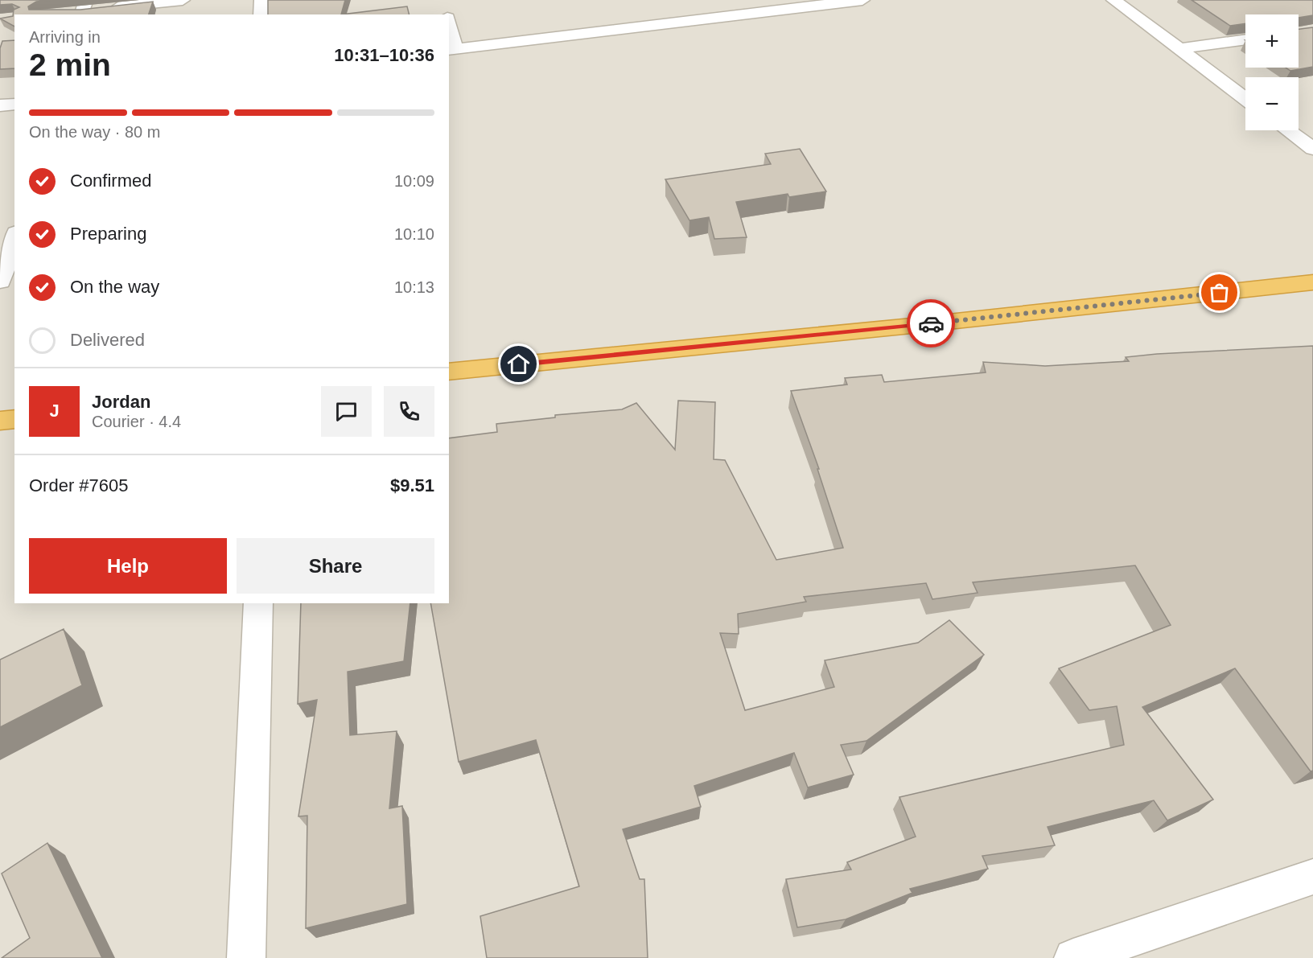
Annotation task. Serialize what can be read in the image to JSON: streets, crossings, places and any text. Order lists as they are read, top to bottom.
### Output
{
  "page": {
    "map_buttons": ["+", "−"],
    "heading": ["2 min", "Arriving in", "10:31–10:36"],
    "panel": [
      "Jordan",
      "Courier · 4.4",
      "Order #7605",
      "$9.51"
    ],
    "bar": "On the way · 80 m",
    "list": [
      ["Confirmed", "10:09"],
      ["Preparing", "10:10"],
      ["On the way", "10:13"],
      "Delivered"
    ],
    "round": "J",
    "buttons": ["Help", "Share"]
  }
}
